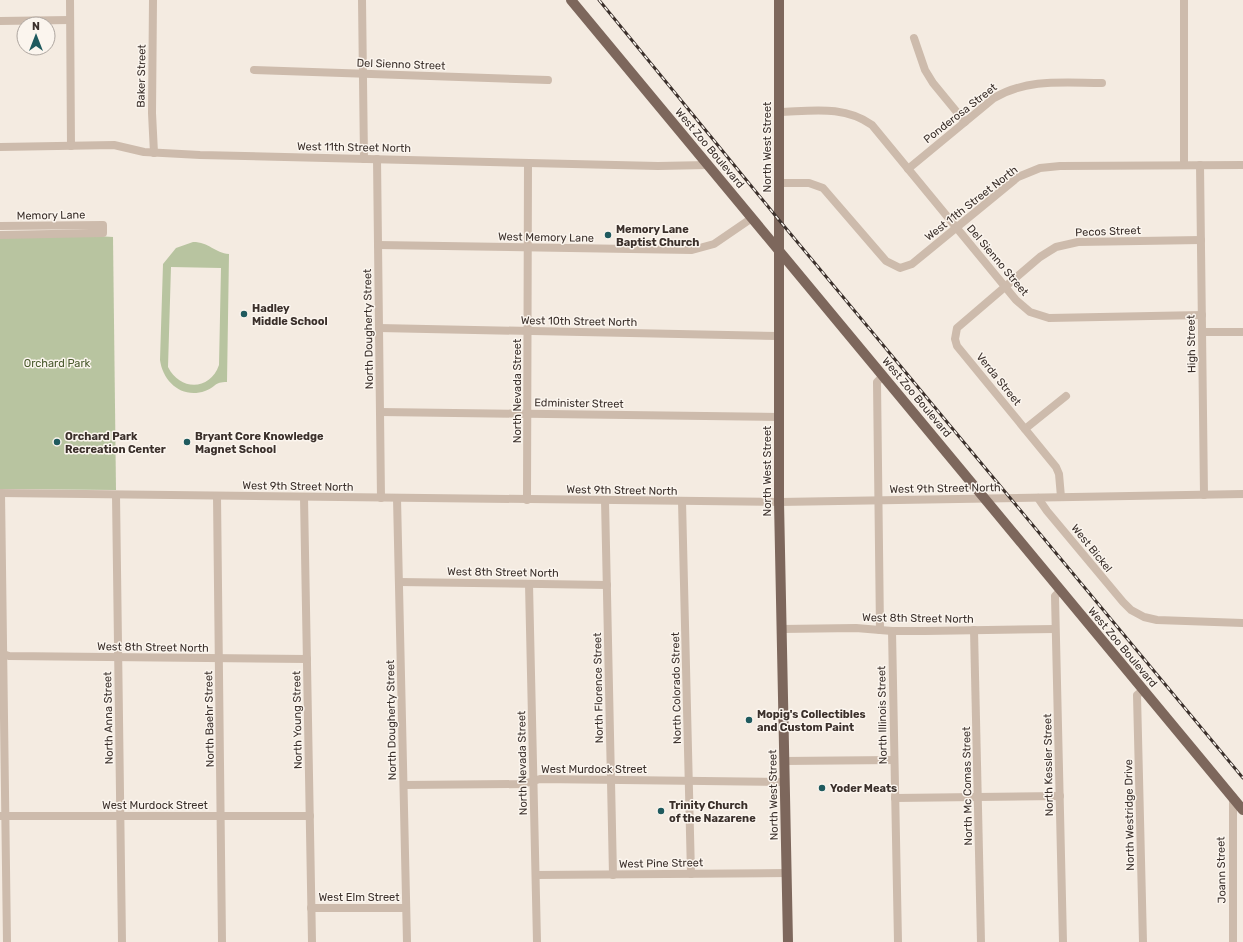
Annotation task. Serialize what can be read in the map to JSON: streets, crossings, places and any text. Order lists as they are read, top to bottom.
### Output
{
  "streets": {
    "main road": ["North West Street", "West Zoo Boulevard"],
    "street": [
      "Del Sienno Street",
      "Baker Street",
      "Ponderosa Street",
      "West 11th Street North",
      "Memory Lane",
      "Pecos Street",
      "West Memory Lane",
      "West 10th Street North",
      "North Dougherty Street",
      "High Street",
      "Verda Street",
      "North Nevada Street",
      "Edminister Street",
      "West 9th Street North",
      "West Bickel",
      "West 8th Street North",
      "North Florence Street",
      "North Colorado Street",
      "North Illinois Street",
      "North Anna Street",
      "North Baehr Street",
      "North Young Street",
      "North Kessler Street",
      "West Murdock Street",
      "North Mc Comas Street",
      "North Westridge Drive",
      "West Pine Street",
      "Joann Street",
      "West Elm Street"
    ]
  },
  "crossings": [
    ["Del Sienno Street", "Ponderosa Street"],
    ["Del Sienno Street", "West 11th Street North"],
    ["Del Sienno Street", "North West Street"],
    ["Del Sienno Street", "Pecos Street"],
    ["Del Sienno Street", "High Street"],
    ["Del Sienno Street", "Verda Street"],
    ["Baker Street", "West 11th Street North"],
    ["West 11th Street North", "North West Street"],
    ["West 11th Street North", "West Zoo Boulevard"],
    ["West 11th Street North", "North Dougherty Street"],
    ["West 11th Street North", "High Street"],
    ["West 11th Street North", "North Nevada Street"],
    ["North West Street", "West Zoo Boulevard"],
    ["North West Street", "West 10th Street North"],
    ["North West Street", "Edminister Street"],
    ["North West Street", "West 9th Street North"],
    ["North West Street", "West 8th Street North"],
    ["North West Street", "West Murdock Street"],
    ["North West Street", "West Pine Street"],
    ["West Zoo Boulevard", "West Memory Lane"],
    ["West Zoo Boulevard", "West 9th Street North"],
    ["West Zoo Boulevard", "North Kessler Street"],
    ["West Zoo Boulevard", "North Westridge Drive"],
    ["West Zoo Boulevard", "Joann Street"],
    ["Pecos Street", "High Street"],
    ["Pecos Street", "Verda Street"],
    ["West Memory Lane", "North Dougherty Street"],
    ["West Memory Lane", "North Nevada Street"],
    ["West 10th Street North", "North Dougherty Street"],
    ["West 10th Street North", "North Nevada Street"],
    ["North Dougherty Street", "Edminister Street"],
    ["North Dougherty Street", "West 9th Street North"],
    ["North Dougherty Street", "West 8th Street North"],
    ["North Dougherty Street", "West Murdock Street"],
    ["North Dougherty Street", "West Elm Street"],
    ["High Street", "West 9th Street North"],
    ["Verda Street", "West 9th Street North"],
    ["North Nevada Street", "Edminister Street"],
    ["North Nevada Street", "West 9th Street North"],
    ["North Nevada Street", "West 8th Street North"],
    ["North Nevada Street", "West Murdock Street"],
    ["North Nevada Street", "West Pine Street"],
    ["West 9th Street North", "West Bickel"],
    ["West 9th Street North", "North Florence Street"],
    ["West 9th Street North", "North Colorado Street"],
    ["West 9th Street North", "North Anna Street"],
    ["West 9th Street North", "North Baehr Street"],
    ["West 9th Street North", "North Young Street"],
    ["West 8th Street North", "North Florence Street"],
    ["West 8th Street North", "North Illinois Street"],
    ["West 8th Street North", "North Anna Street"],
    ["West 8th Street North", "North Baehr Street"],
    ["West 8th Street North", "North Young Street"],
    ["West 8th Street North", "North Kessler Street"],
    ["West 8th Street North", "North Mc Comas Street"],
    ["North Florence Street", "West Murdock Street"],
    ["North Florence Street", "West Pine Street"],
    ["North Colorado Street", "West Murdock Street"],
    ["North Colorado Street", "West Pine Street"],
    ["North Anna Street", "West Murdock Street"],
    ["North Baehr Street", "West Murdock Street"],
    ["North Young Street", "West Murdock Street"],
    ["North Young Street", "West Elm Street"]
  ],
  "parks": ["Orchard Park"],
  "places": [
    "Memory Lane Baptist Church",
    "Hadley Middle School",
    "Orchard Park Recreation Center",
    "Bryant Core Knowledge Magnet School",
    "Mopig's Collectibles and Custom Paint",
    "Yoder Meats",
    "Trinity Church of the Nazarene"
  ],
  "north": "top"
}
